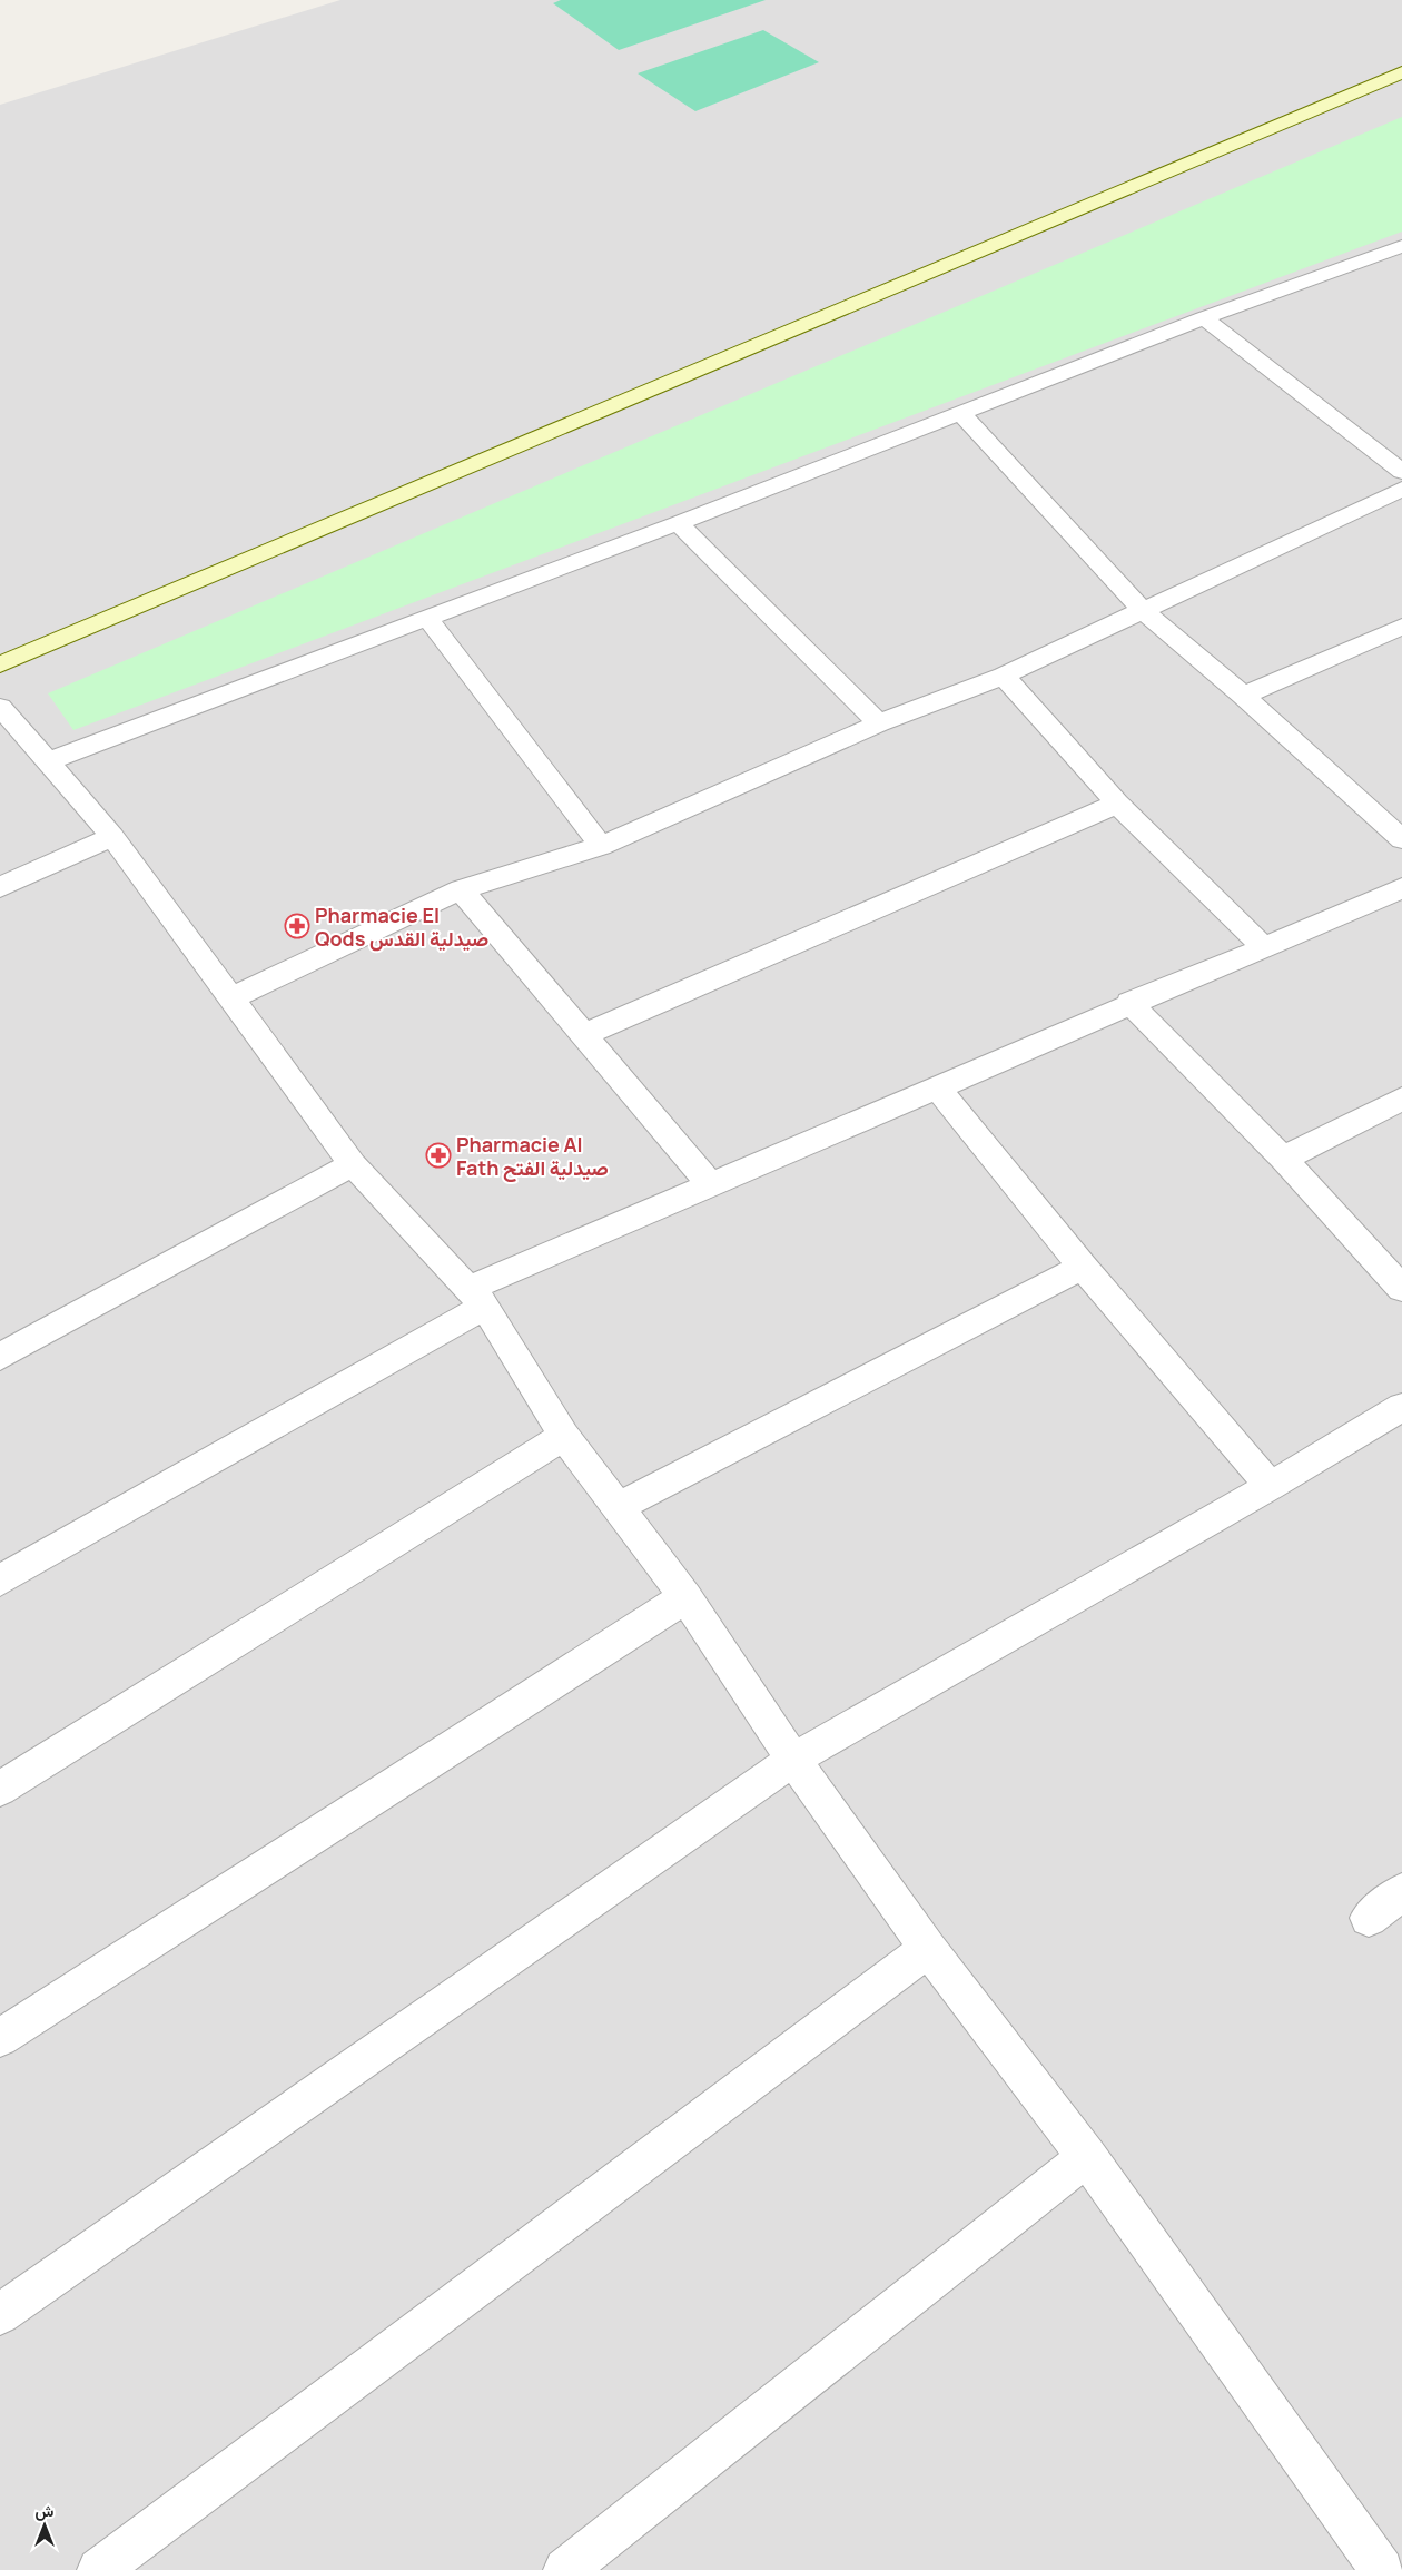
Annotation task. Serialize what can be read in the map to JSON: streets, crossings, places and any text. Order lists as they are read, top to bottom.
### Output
{
  "places": {
    "pharmacy": ["Pharmacie El Qods صيدلية القدس", "Pharmacie Al Fath صيدلية الفتح"]
  },
  "north": "top"
}
